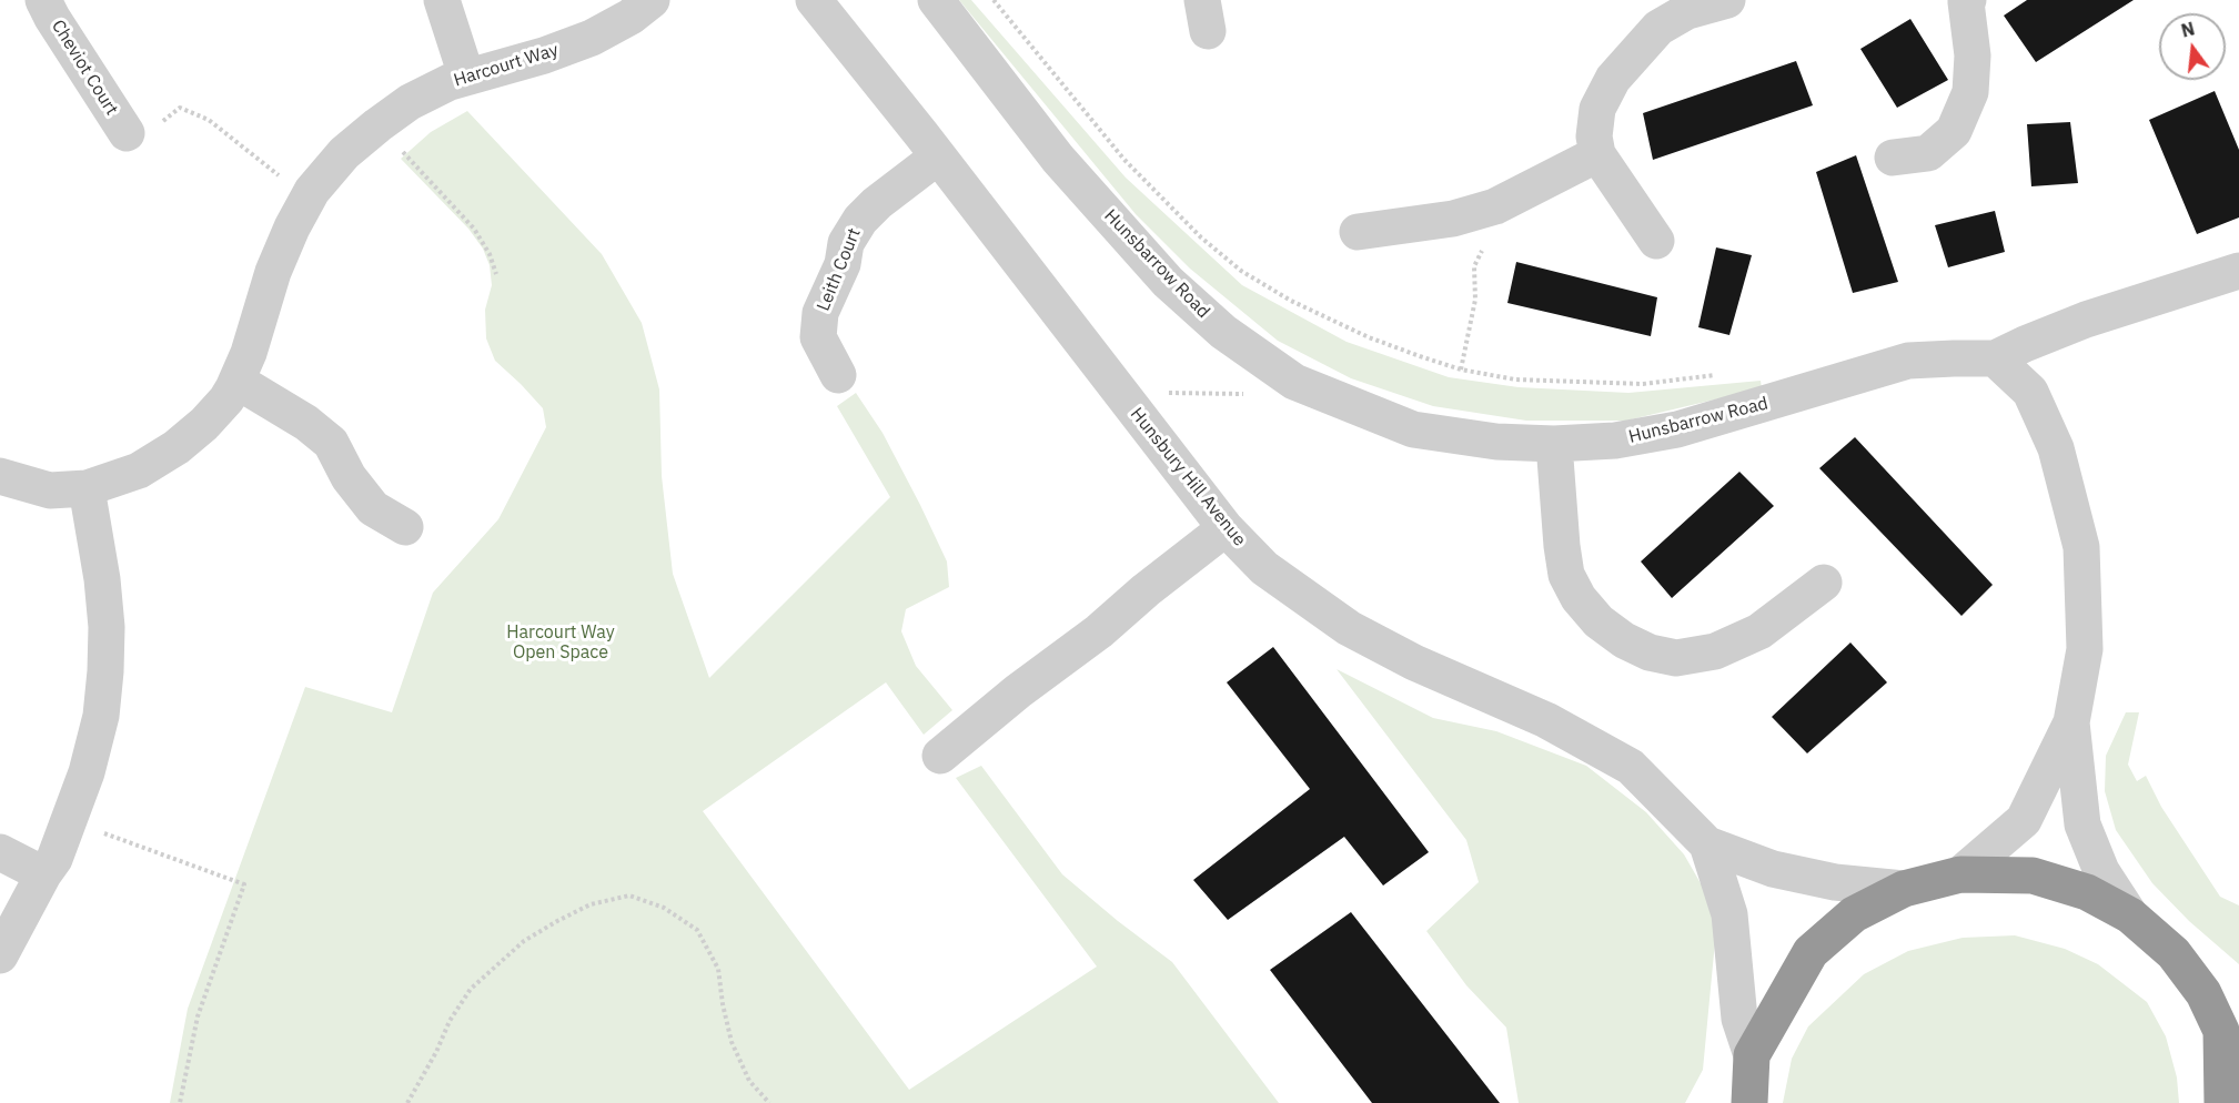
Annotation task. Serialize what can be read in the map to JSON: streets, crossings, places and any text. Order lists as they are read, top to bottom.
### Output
{
  "streets": {
    "street": [
      "Harcourt Way",
      "Cheviot Court",
      "Hunsbarrow Road",
      "Leith Court",
      "Hunsbury Hill Avenue"
    ]
  },
  "crossings": [
    ["Leith Court", "Hunsbury Hill Avenue"]
  ],
  "parks": ["Harcourt Way Open Space"],
  "north": "top"
}
